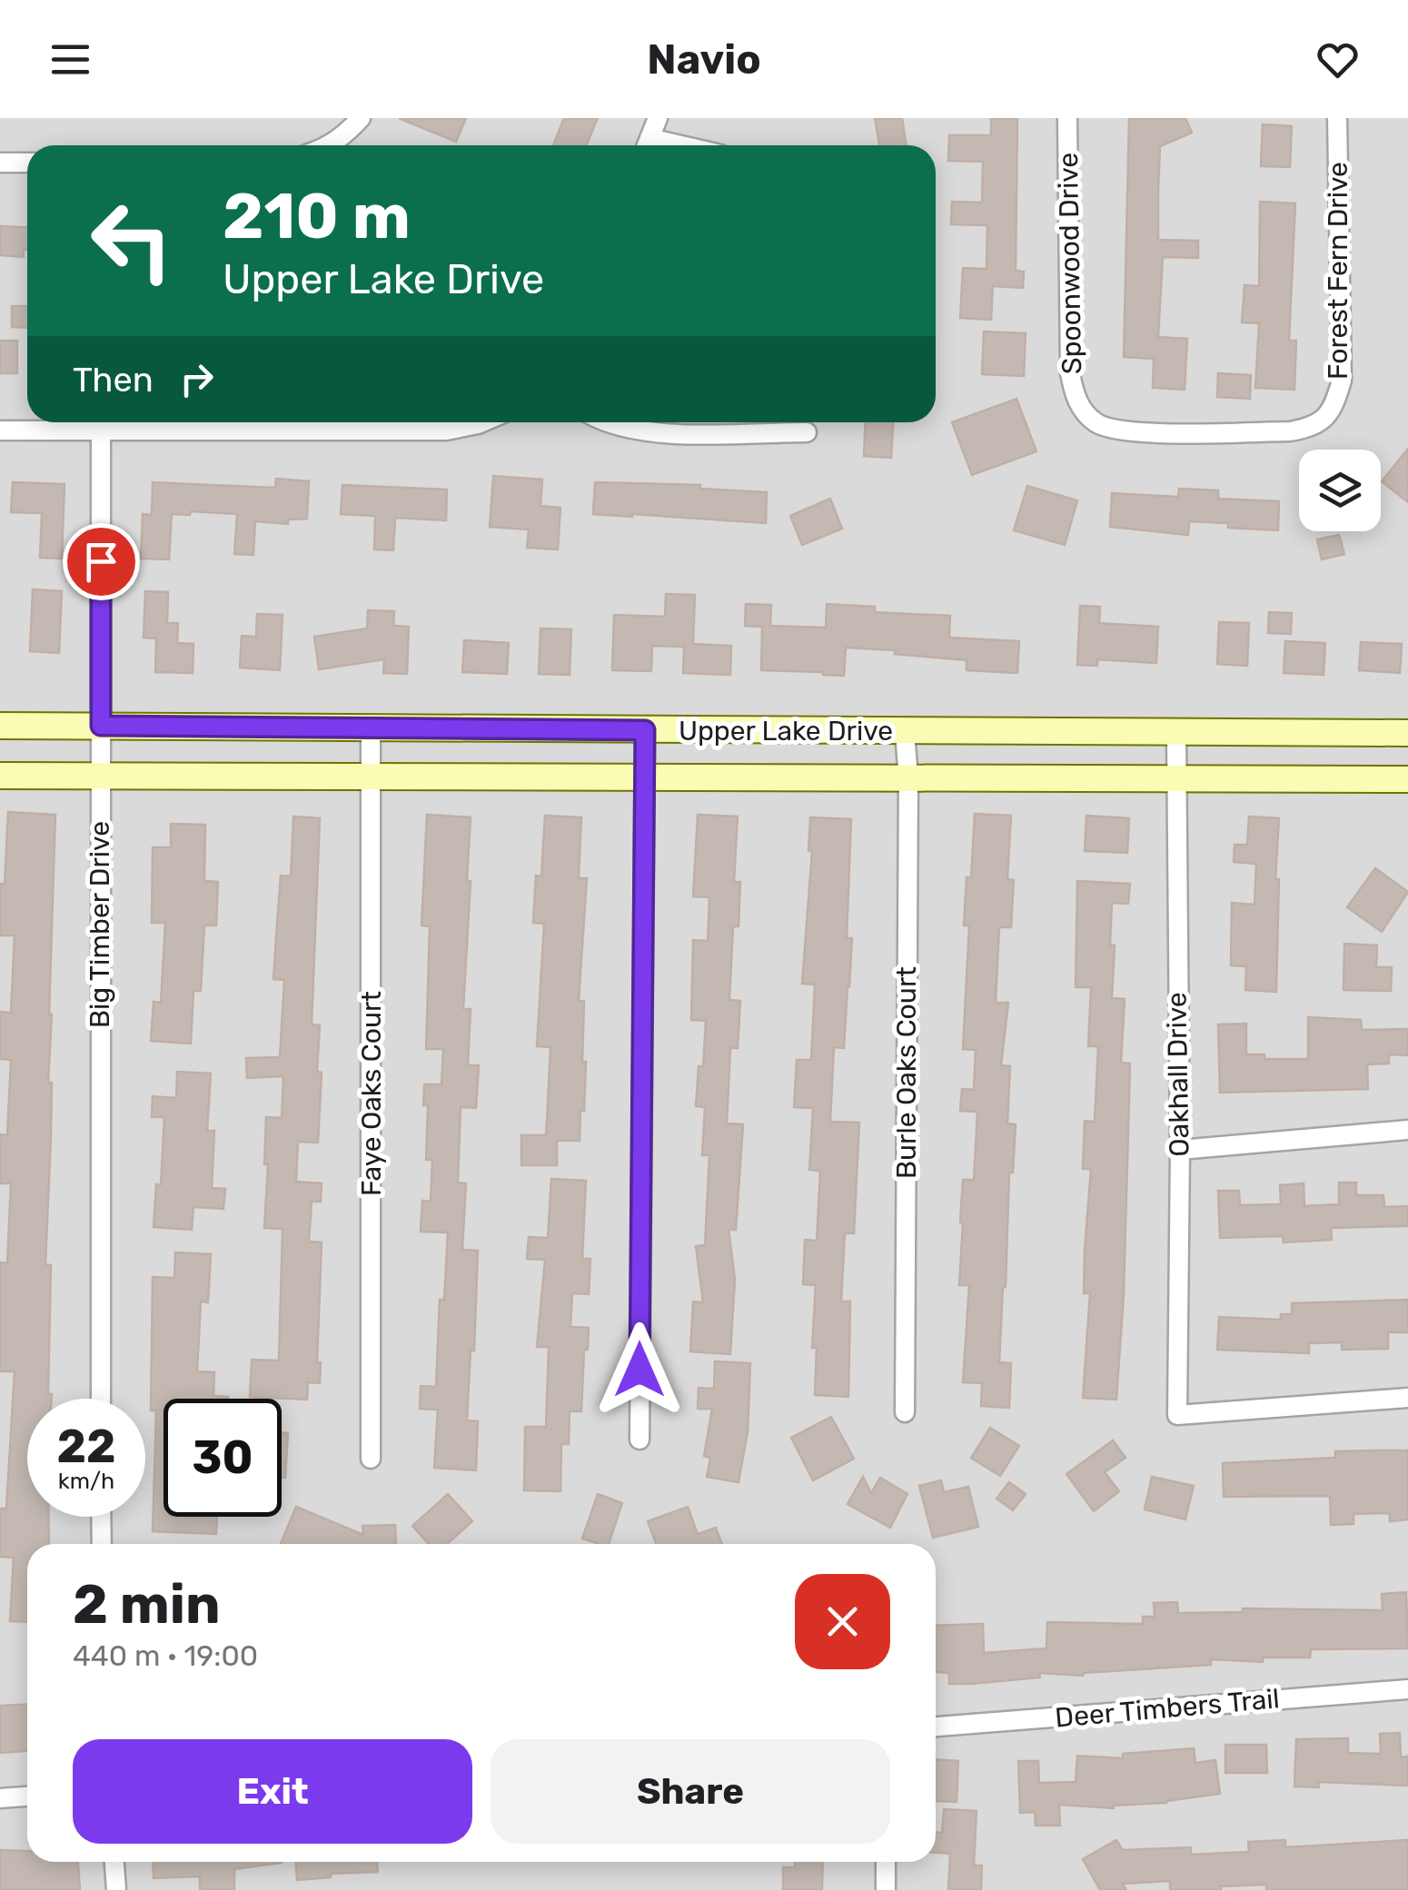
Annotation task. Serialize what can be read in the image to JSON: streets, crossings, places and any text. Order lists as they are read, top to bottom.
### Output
{
  "streets": {
    "street": [
      "Spoonwood Drive",
      "Forest Fern Drive",
      "Upper Lake Drive",
      "Big Timber Drive",
      "Burle Oaks Court",
      "Oakhall Drive",
      "Faye Oaks Court",
      "Deer Timbers Trail"
    ]
  },
  "crossings": [
    ["Spoonwood Drive", "Forest Fern Drive"],
    ["Upper Lake Drive", "Big Timber Drive"],
    ["Upper Lake Drive", "Burle Oaks Court"],
    ["Upper Lake Drive", "Oakhall Drive"],
    ["Upper Lake Drive", "Faye Oaks Court"]
  ],
  "page": {
    "header": "Navio",
    "turn": ["210 m", "Upper Lake Drive"],
    "then": "Then",
    "speed": "22 km/h",
    "limit": "30",
    "heading": ["2 min", "440 m · 19:00"],
    "buttons": ["Exit", "Share"]
  }
}
